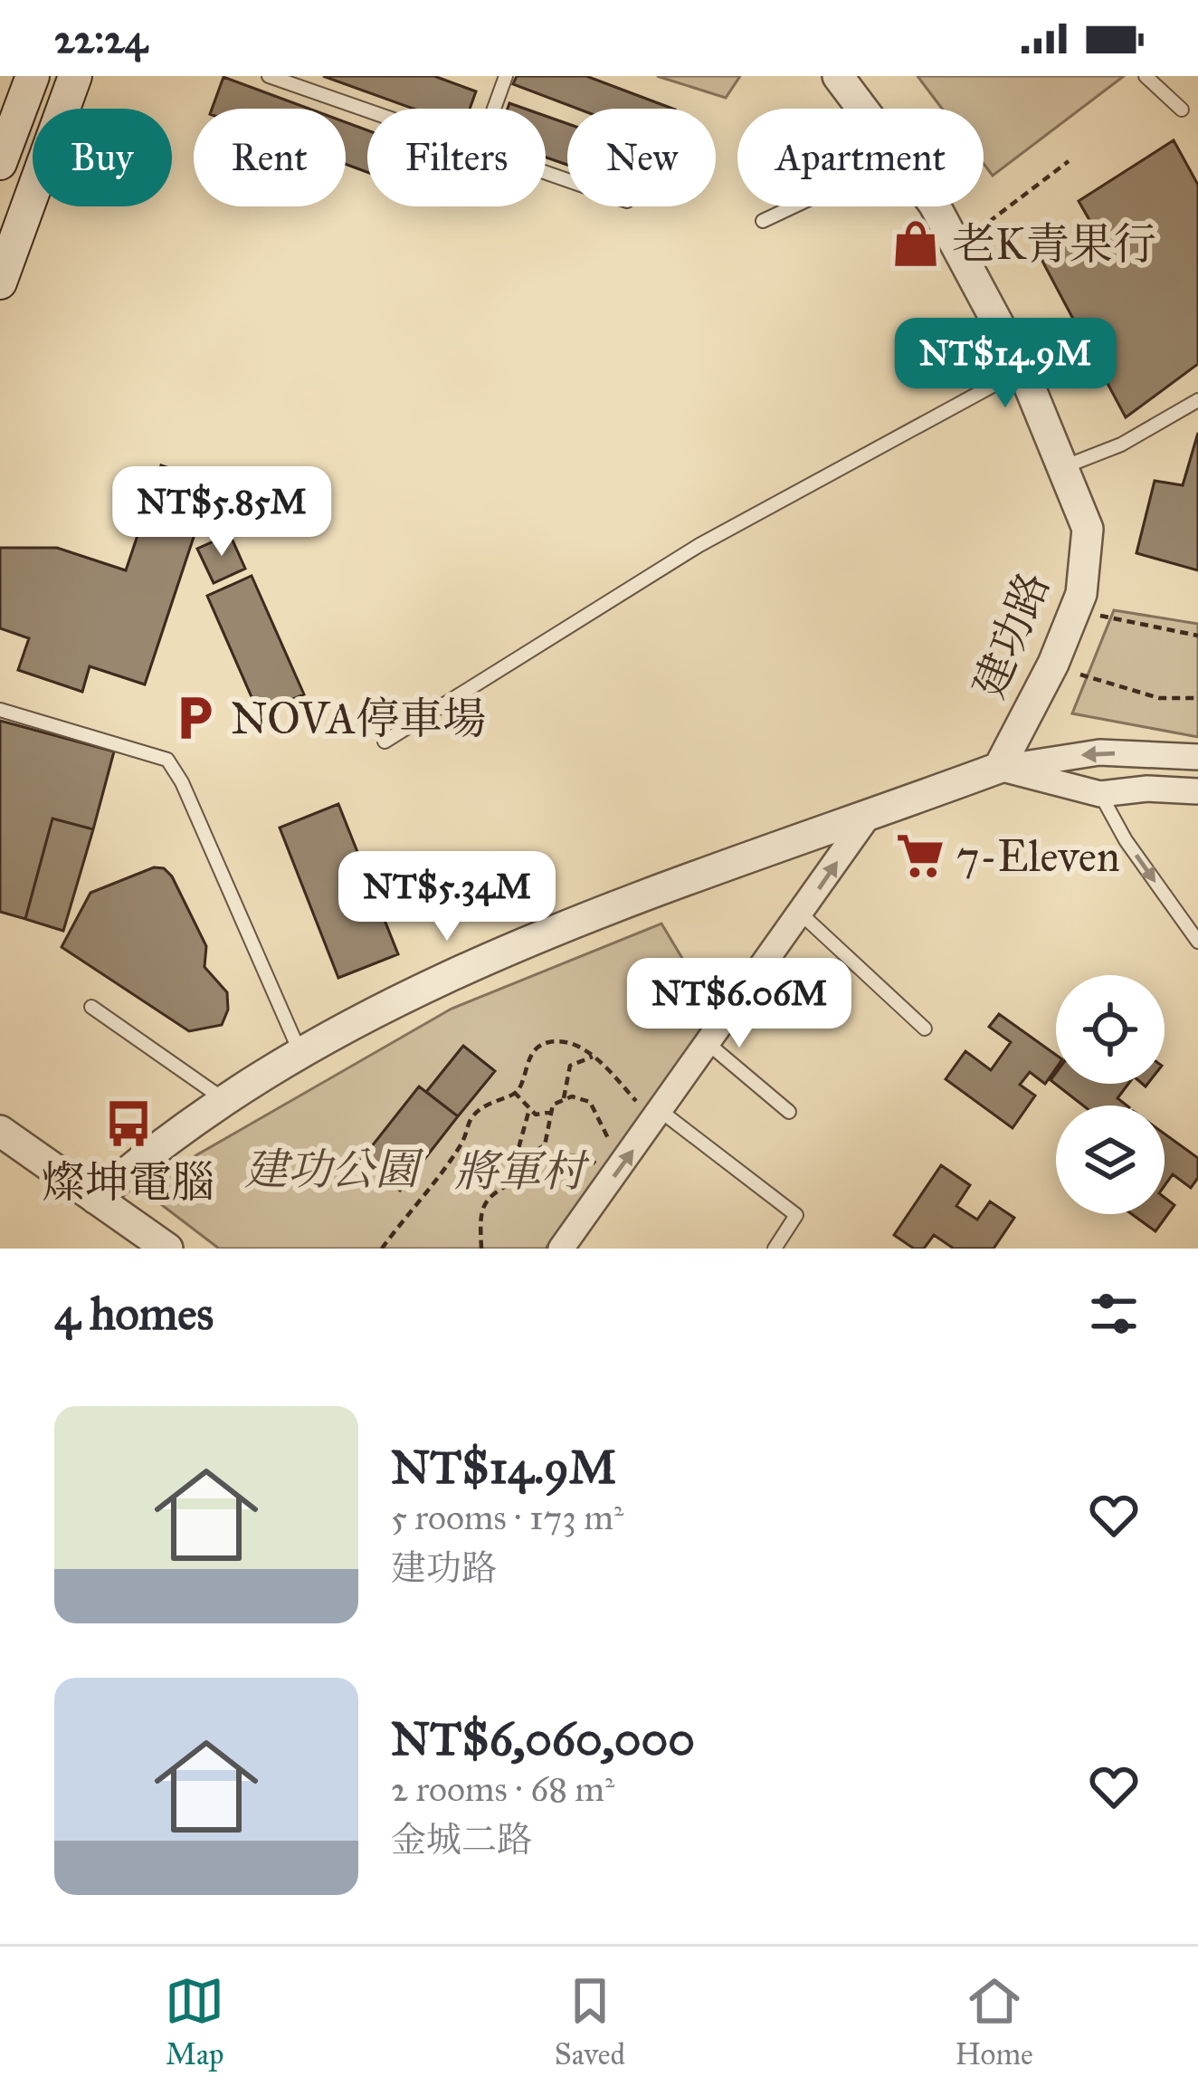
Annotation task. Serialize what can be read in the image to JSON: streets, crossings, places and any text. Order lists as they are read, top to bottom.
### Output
{
  "streets": {
    "street": ["建功路"]
  },
  "parks": ["建功公園", "將軍村"],
  "places": {
    "shop": ["老K青果行"],
    "parking": ["NOVA停車場"],
    "supermarket": ["7-Eleven"],
    "bus stop": ["燦坤電腦"]
  },
  "page": {
    "status": "22:24",
    "chip": [
      "Buy",
      "Rent",
      "Filters",
      "New",
      "Apartment"
    ],
    "price": [
      "NT$14.9M",
      "NT$5.85M",
      "NT$5.34M",
      "NT$6.06M"
    ],
    "heading": "4 homes",
    "list": [
      {
        "name": "NT$14.9M",
        "note": "5 rooms · 173 m² · 建功路"
      },
      {
        "name": "NT$6,060,000",
        "note": "2 rooms · 68 m² · 金城二路"
      }
    ],
    "tabs": ["Map", "Saved", "Home"]
  }
}
